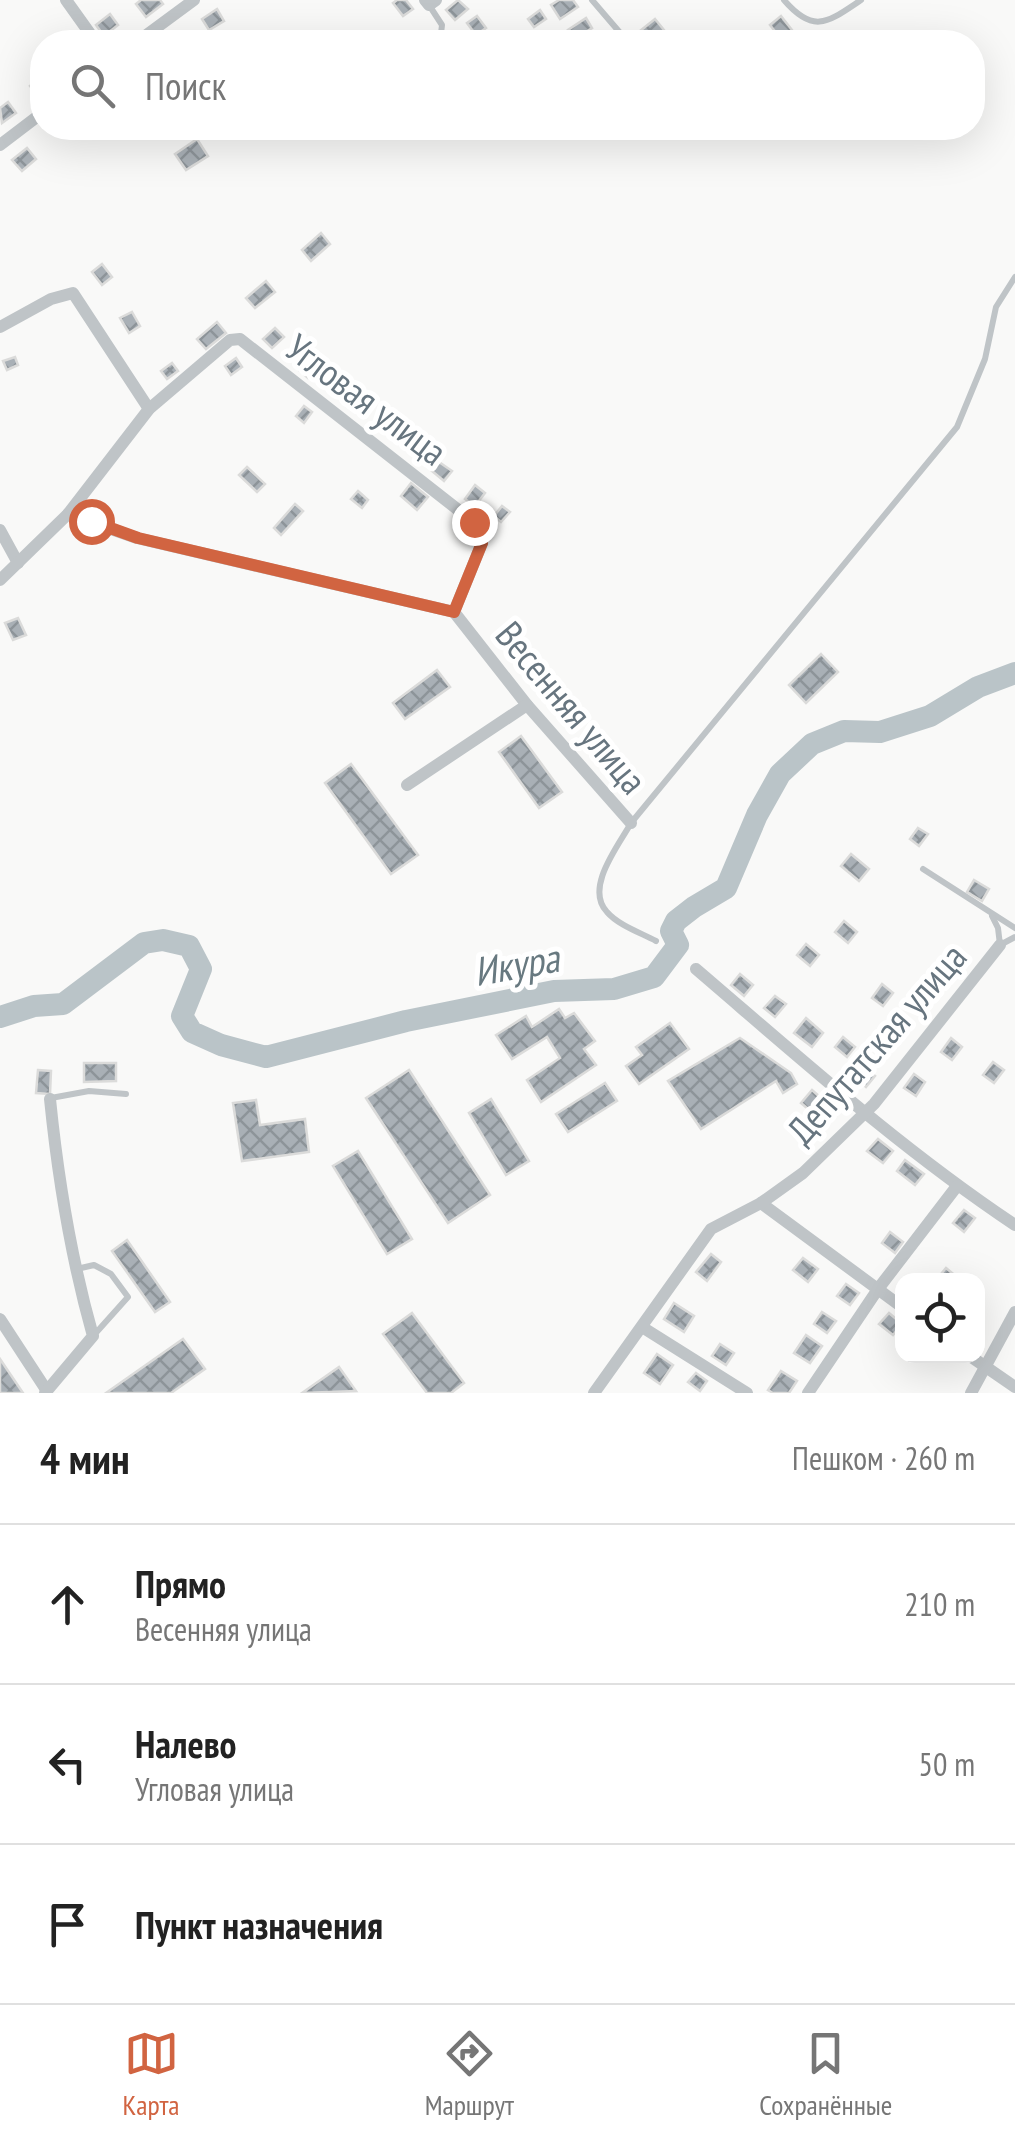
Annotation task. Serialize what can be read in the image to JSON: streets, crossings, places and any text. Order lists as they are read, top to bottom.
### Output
{
  "streets": {
    "street": ["Угловая улица", "Весенняя улица", "Депутатская улица"]
  },
  "crossings": [
    ["Угловая улица", "Весенняя улица"]
  ],
  "water": ["Икура"],
  "page": {
    "search": "Поиск",
    "heading": ["4 мин", "Пешком · 260 m"],
    "list": [
      ["Прямо", "Весенняя улица", "210 m"],
      ["Налево", "Угловая улица", "50 m"],
      "Пункт назначения"
    ],
    "nav": ["Карта", "Маршрут", "Сохранённые"]
  }
}
